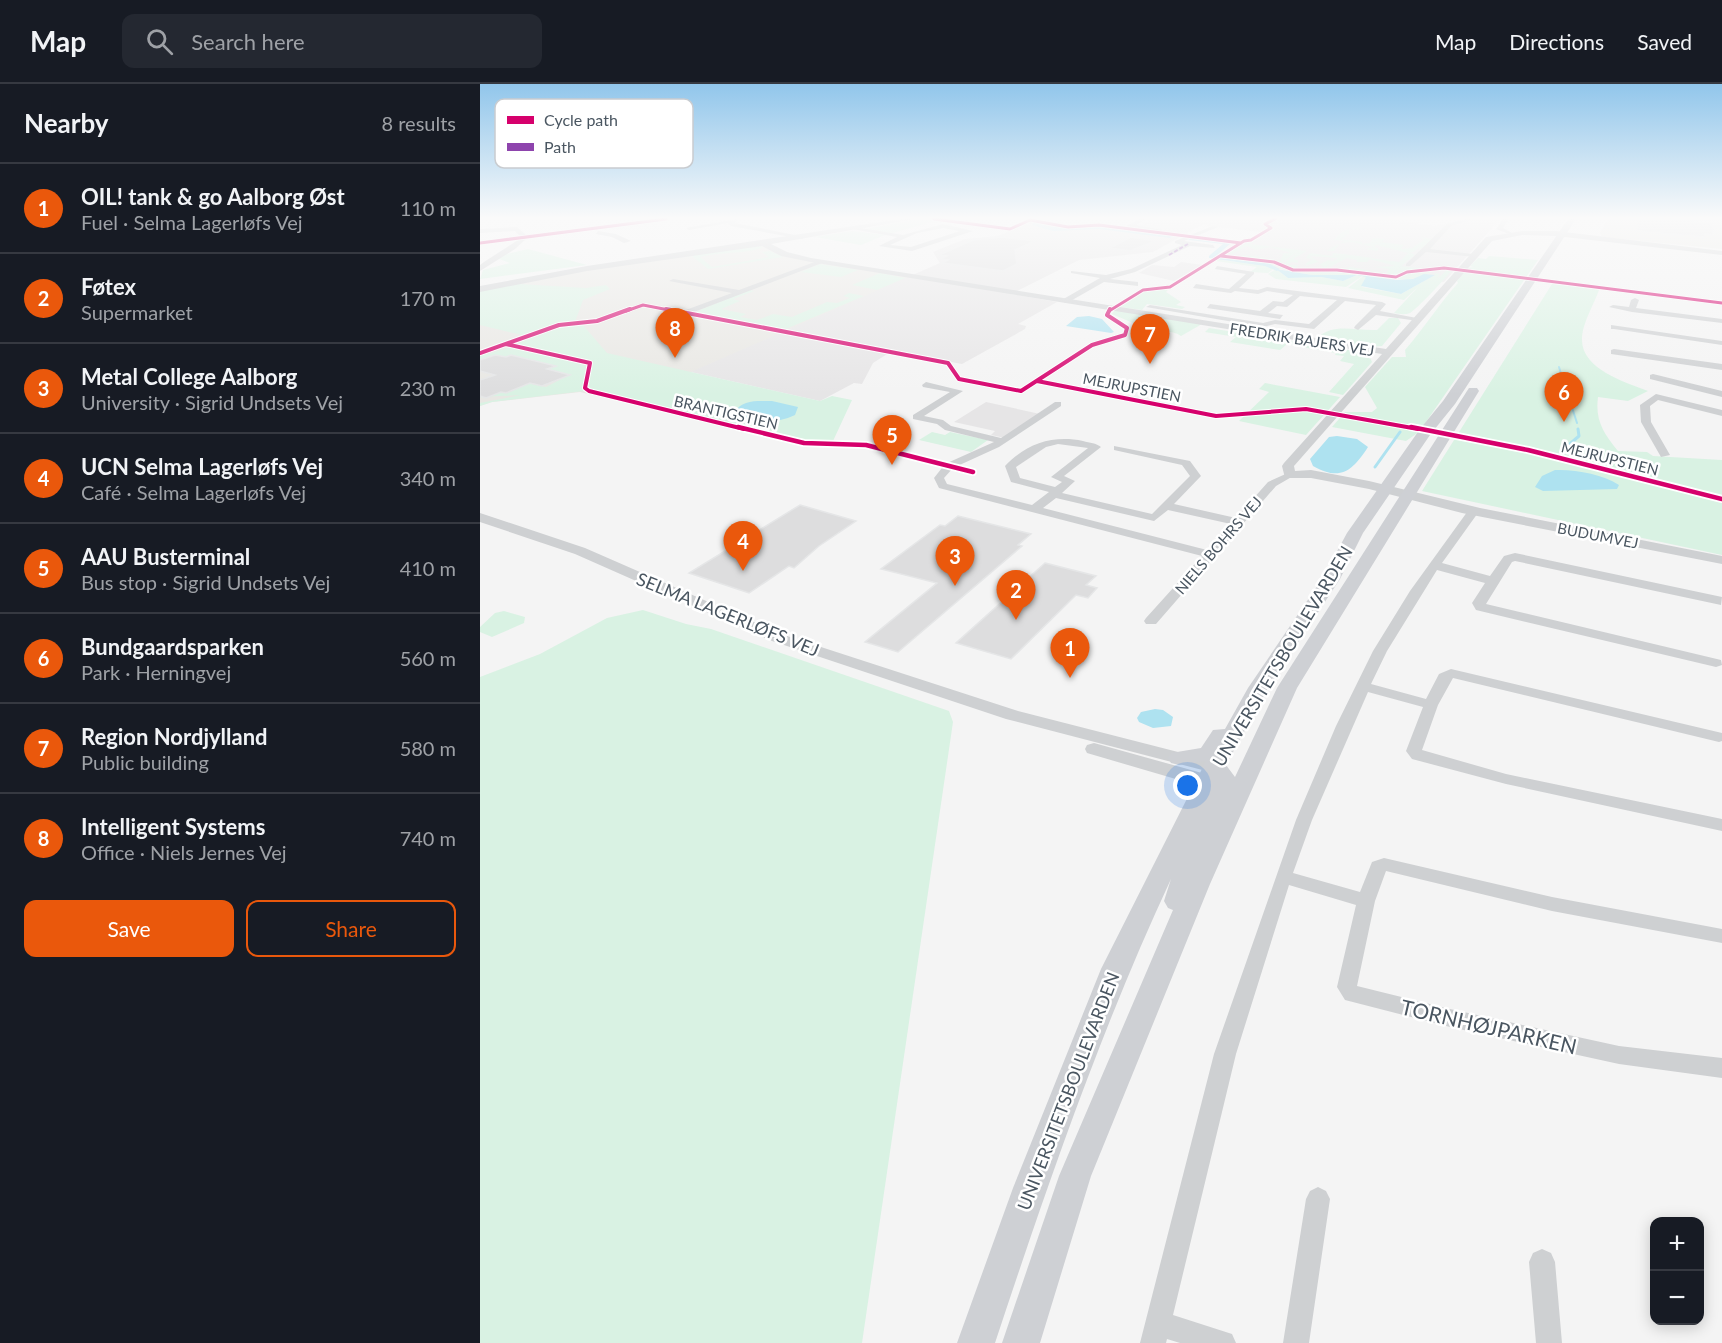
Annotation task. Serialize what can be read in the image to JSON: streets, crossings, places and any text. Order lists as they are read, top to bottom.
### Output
{
  "streets": {
    "main road": ["UNIVERSITETSBOULEVARDEN"],
    "street": [
      "FREDRIK BAJERS VEJ",
      "BUDUMVEJ",
      "NIELS BOHRS VEJ",
      "SELMA LAGERLØFS VEJ",
      "TORNHØJPARKEN"
    ],
    "cycle path": ["MEJRUPSTIEN", "BRANTIGSTIEN"]
  },
  "crossings": [
    ["BUDUMVEJ", "UNIVERSITETSBOULEVARDEN"],
    ["SELMA LAGERLØFS VEJ", "UNIVERSITETSBOULEVARDEN"]
  ],
  "legend": ["Cycle path", "Path"],
  "page": {
    "header": "Map",
    "search": "Search here",
    "nav": ["Map", "Directions", "Saved"],
    "heading": ["Nearby", "8 results"],
    "list": [
      {
        "mark": "1",
        "name": "OIL! tank & go Aalborg Øst",
        "note": "Fuel · Selma Lagerløfs Vej",
        "value": "110 m"
      },
      {
        "mark": "2",
        "name": "Føtex",
        "note": "Supermarket",
        "value": "170 m"
      },
      {
        "mark": "3",
        "name": "Metal College Aalborg",
        "note": "University · Sigrid Undsets Vej",
        "value": "230 m"
      },
      {
        "mark": "4",
        "name": "UCN Selma Lagerløfs Vej",
        "note": "Café · Selma Lagerløfs Vej",
        "value": "340 m"
      },
      {
        "mark": "5",
        "name": "AAU Busterminal",
        "note": "Bus stop · Sigrid Undsets Vej",
        "value": "410 m"
      },
      {
        "mark": "6",
        "name": "Bundgaardsparken",
        "note": "Park · Herningvej",
        "value": "560 m"
      },
      {
        "mark": "7",
        "name": "Region Nordjylland",
        "note": "Public building",
        "value": "580 m"
      },
      {
        "mark": "8",
        "name": "Intelligent Systems",
        "note": "Office · Niels Jernes Vej",
        "value": "740 m"
      }
    ],
    "pins": [
      "8",
      "7",
      "6",
      "5",
      "4",
      "3",
      "2",
      "1"
    ],
    "buttons": ["Save", "Share"],
    "map_buttons": ["+", "−"]
  }
}
